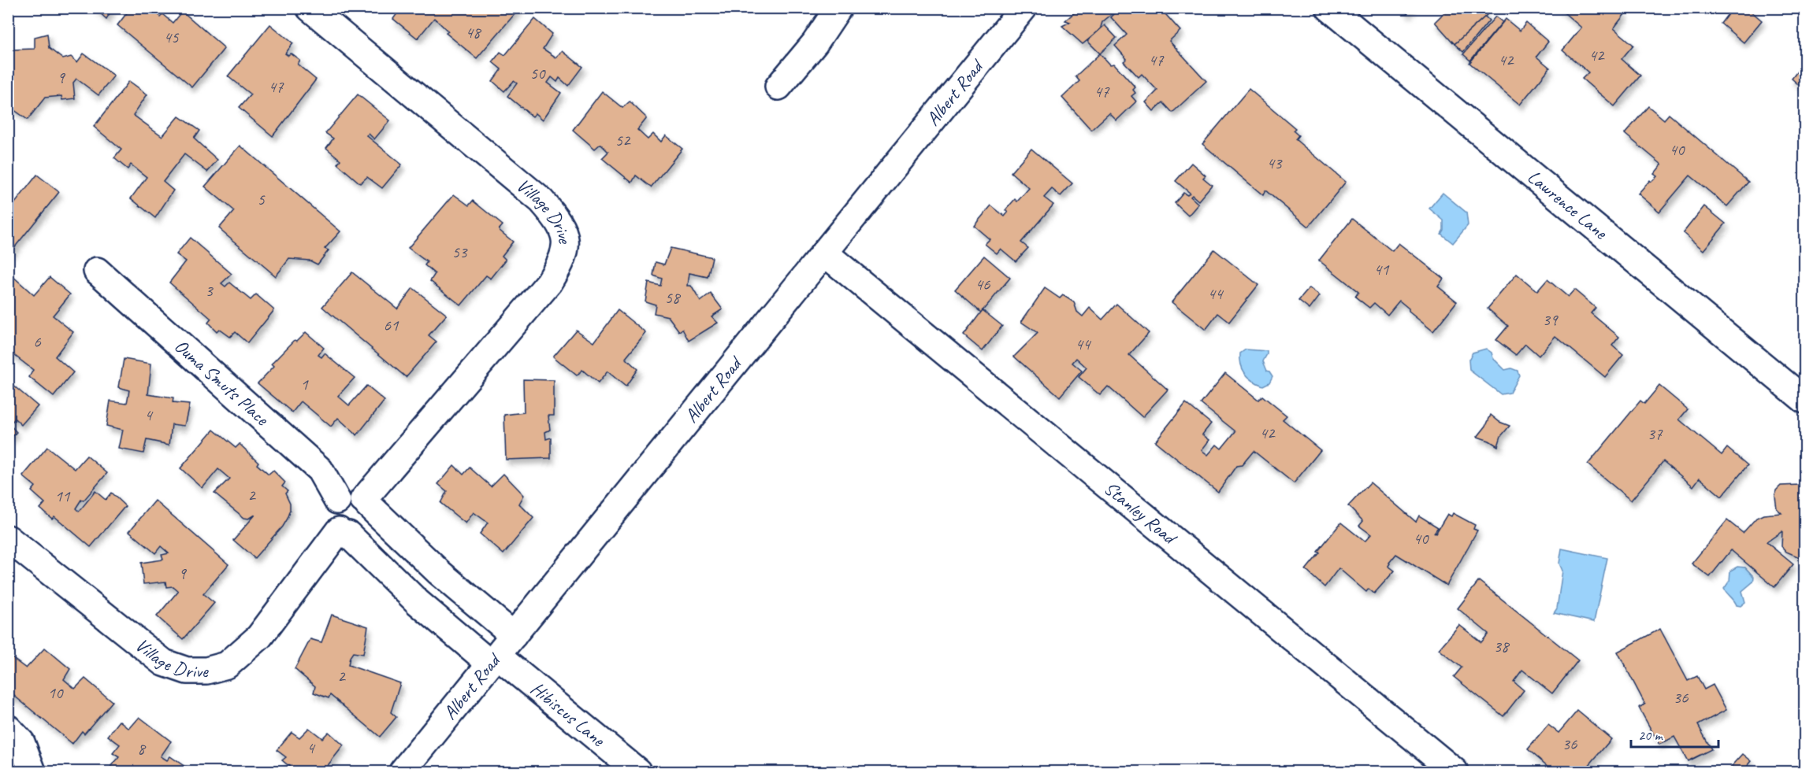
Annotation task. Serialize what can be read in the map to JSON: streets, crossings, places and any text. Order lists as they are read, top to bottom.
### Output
{
  "streets": {
    "street": [
      "Albert Road",
      "Lawrence Lane",
      "Village Drive",
      "Ouma Smuts Place",
      "Stanley Road",
      "Hibiscus Lane"
    ]
  },
  "crossings": [
    ["Albert Road", "Stanley Road"],
    ["Albert Road", "Hibiscus Lane"],
    ["Village Drive", "Ouma Smuts Place"],
    ["Village Drive", "Hibiscus Lane"],
    ["Ouma Smuts Place", "Hibiscus Lane"]
  ],
  "house_numbers": [
    "48",
    "45",
    "42",
    "47",
    "42",
    "50",
    "9",
    "47",
    "47",
    "52",
    "40",
    "43",
    "5",
    "53",
    "41",
    "46",
    "3",
    "44",
    "58",
    "39",
    "61",
    "6",
    "44",
    "1",
    "4",
    "42",
    "37",
    "2",
    "11",
    "40",
    "9",
    "38",
    "2",
    "10",
    "36",
    "36",
    "4",
    "8"
  ],
  "scale_bar": "20 m"
}
